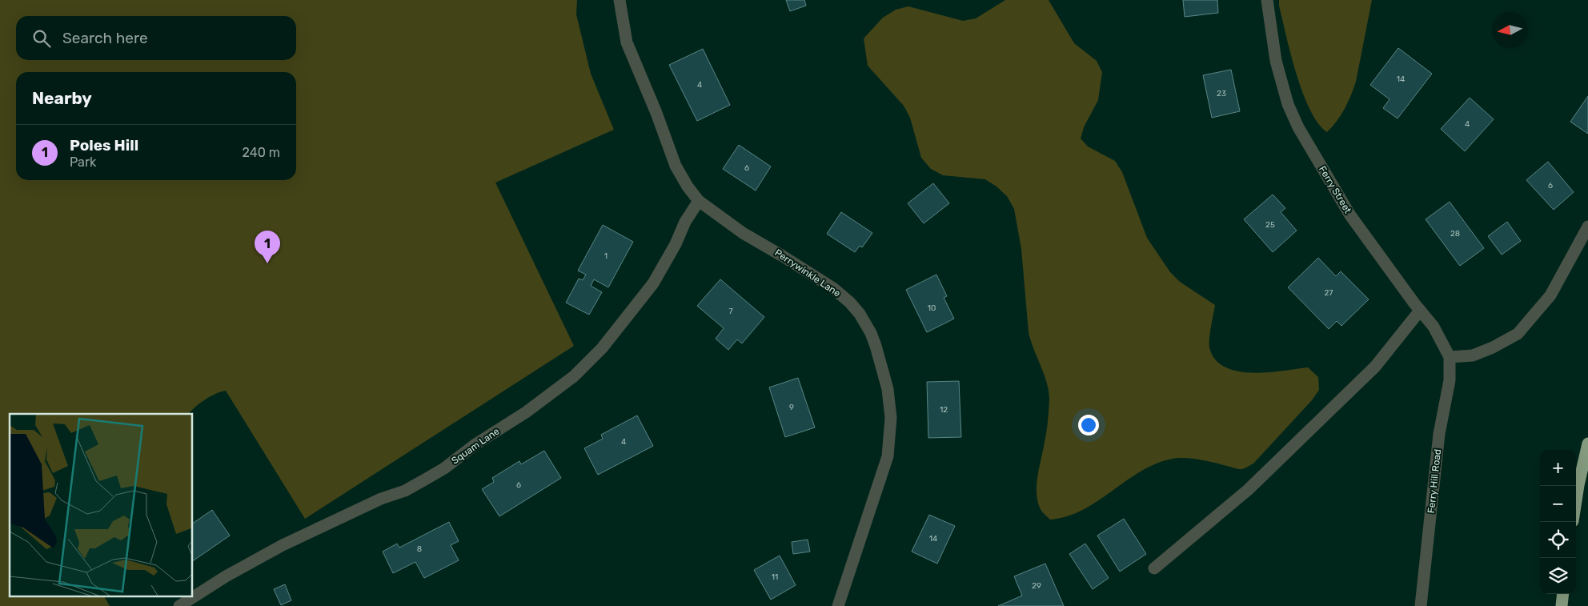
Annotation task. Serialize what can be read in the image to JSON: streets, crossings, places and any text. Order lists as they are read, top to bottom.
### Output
{
  "streets": {
    "street": [
      "Ferry Street",
      "Perrywinkle Lane",
      "Squam Lane",
      "Ferry Hill Road"
    ]
  },
  "crossings": [
    ["Ferry Street", "Ferry Hill Road"],
    ["Perrywinkle Lane", "Squam Lane"]
  ],
  "house_numbers": [
    "14",
    "4",
    "23",
    "4",
    "6",
    "6",
    "25",
    "28",
    "1",
    "27",
    "10",
    "7",
    "9",
    "12",
    "4",
    "6",
    "14",
    "8",
    "11",
    "29"
  ],
  "north": "left",
  "page": {
    "search": "Search here",
    "heading": "Nearby",
    "list": [
      {
        "mark": "1",
        "name": "Poles Hill",
        "note": "Park",
        "value": "240 m"
      }
    ],
    "pins": "1",
    "map_buttons": ["+", "−"]
  }
}
